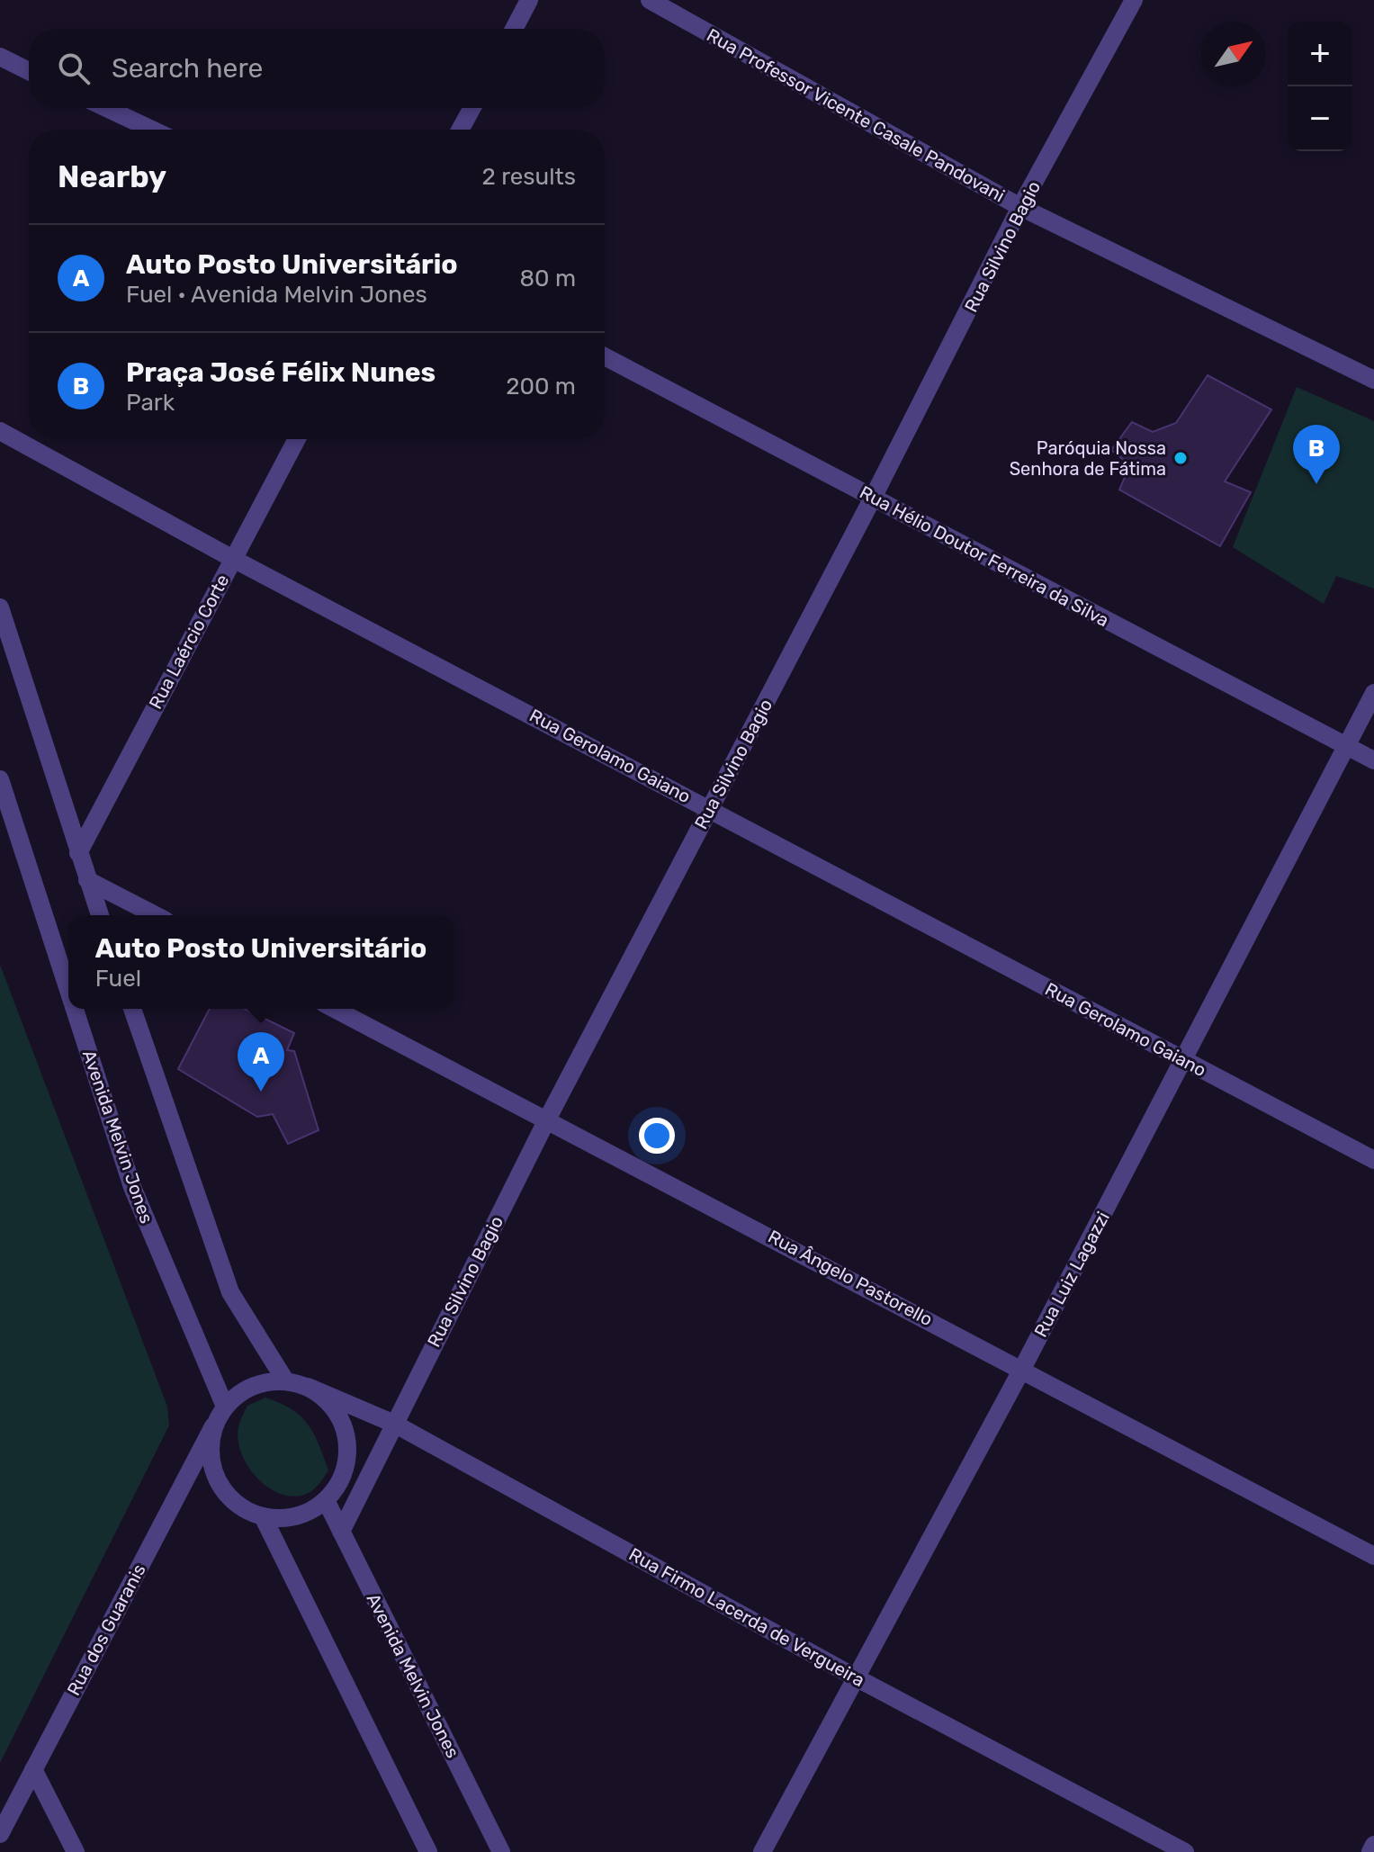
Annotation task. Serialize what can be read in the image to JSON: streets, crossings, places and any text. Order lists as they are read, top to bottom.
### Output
{
  "streets": {
    "street": [
      "Rua Professor Vicente Casale Pandovani",
      "Rua Silvino Bagio",
      "Rua Hélio Doutor Ferreira da Silva",
      "Rua Laércio Corte",
      "Rua Gerolamo Gaiano",
      "Avenida Melvin Jones",
      "Rua Luiz Lagazzi",
      "Rua Ângelo Pastorello",
      "Rua Firmo Lacerda de Vergueira",
      "Rua dos Guaranis"
    ]
  },
  "crossings": [
    ["Rua Professor Vicente Casale Pandovani", "Rua Silvino Bagio"],
    ["Rua Silvino Bagio", "Rua Hélio Doutor Ferreira da Silva"],
    ["Rua Silvino Bagio", "Rua Gerolamo Gaiano"],
    ["Rua Silvino Bagio", "Avenida Melvin Jones"],
    ["Rua Silvino Bagio", "Rua Ângelo Pastorello"],
    ["Rua Silvino Bagio", "Rua Firmo Lacerda de Vergueira"],
    ["Rua Hélio Doutor Ferreira da Silva", "Rua Luiz Lagazzi"],
    ["Rua Laércio Corte", "Rua Gerolamo Gaiano"],
    ["Rua Gerolamo Gaiano", "Rua Luiz Lagazzi"],
    ["Avenida Melvin Jones", "Rua Firmo Lacerda de Vergueira"],
    ["Avenida Melvin Jones", "Rua dos Guaranis"],
    ["Rua Luiz Lagazzi", "Rua Ângelo Pastorello"],
    ["Rua Luiz Lagazzi", "Rua Firmo Lacerda de Vergueira"],
    ["Rua Firmo Lacerda de Vergueira", "Rua dos Guaranis"]
  ],
  "places": ["Paróquia Nossa Senhora de Fátima"],
  "north": "top right",
  "page": {
    "map_buttons": ["+", "−"],
    "search": "Search here",
    "heading": ["Nearby", "2 results"],
    "list": [
      {
        "mark": "A",
        "name": "Auto Posto Universitário",
        "note": "Fuel · Avenida Melvin Jones",
        "value": "80 m"
      },
      {
        "mark": "B",
        "name": "Praça José Félix Nunes",
        "note": "Park",
        "value": "200 m"
      }
    ],
    "pins": ["B", "A"],
    "popup": ["Auto Posto Universitário", "Fuel"]
  }
}
